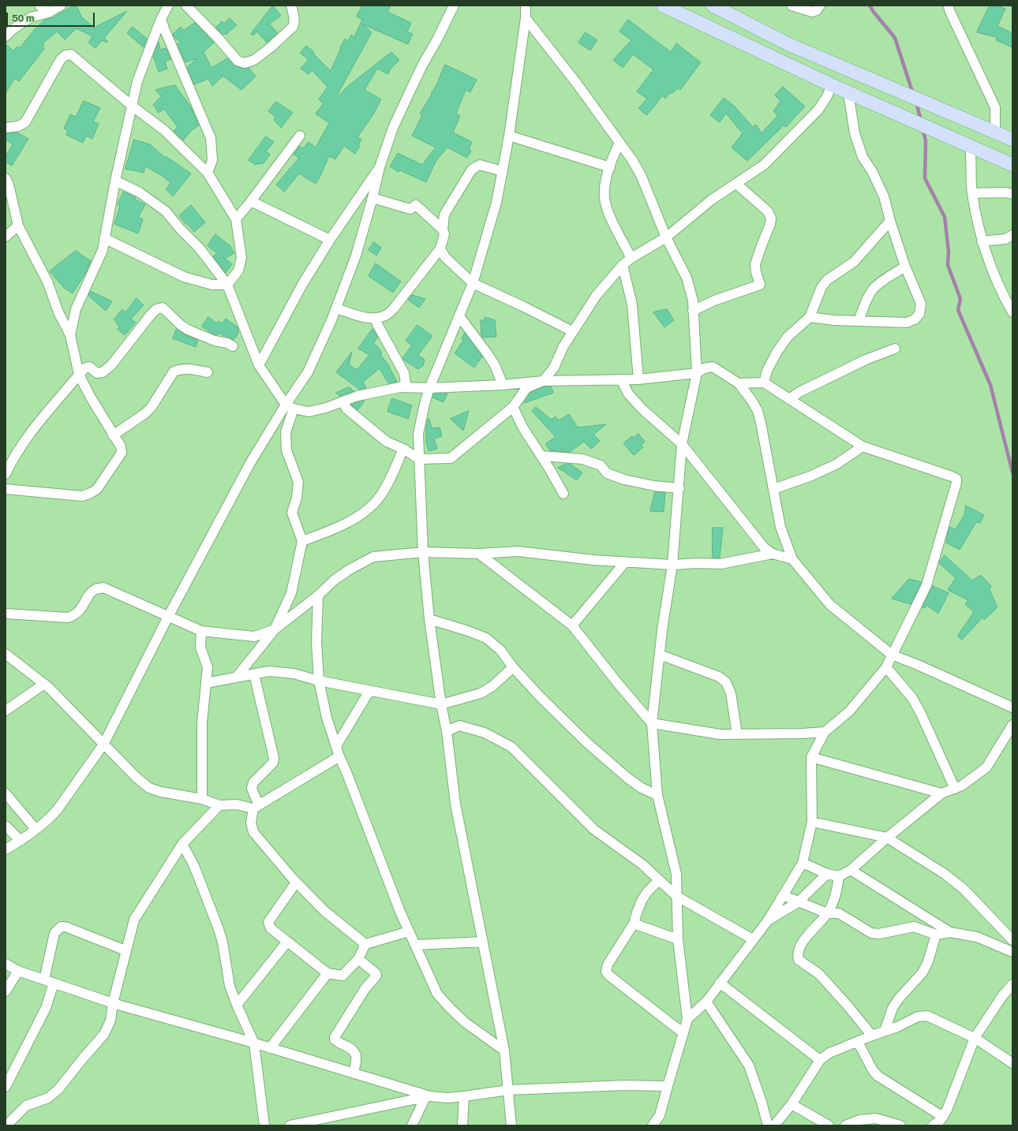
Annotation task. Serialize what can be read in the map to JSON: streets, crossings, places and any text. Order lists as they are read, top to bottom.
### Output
{
  "scale_bar": "50 m"
}
